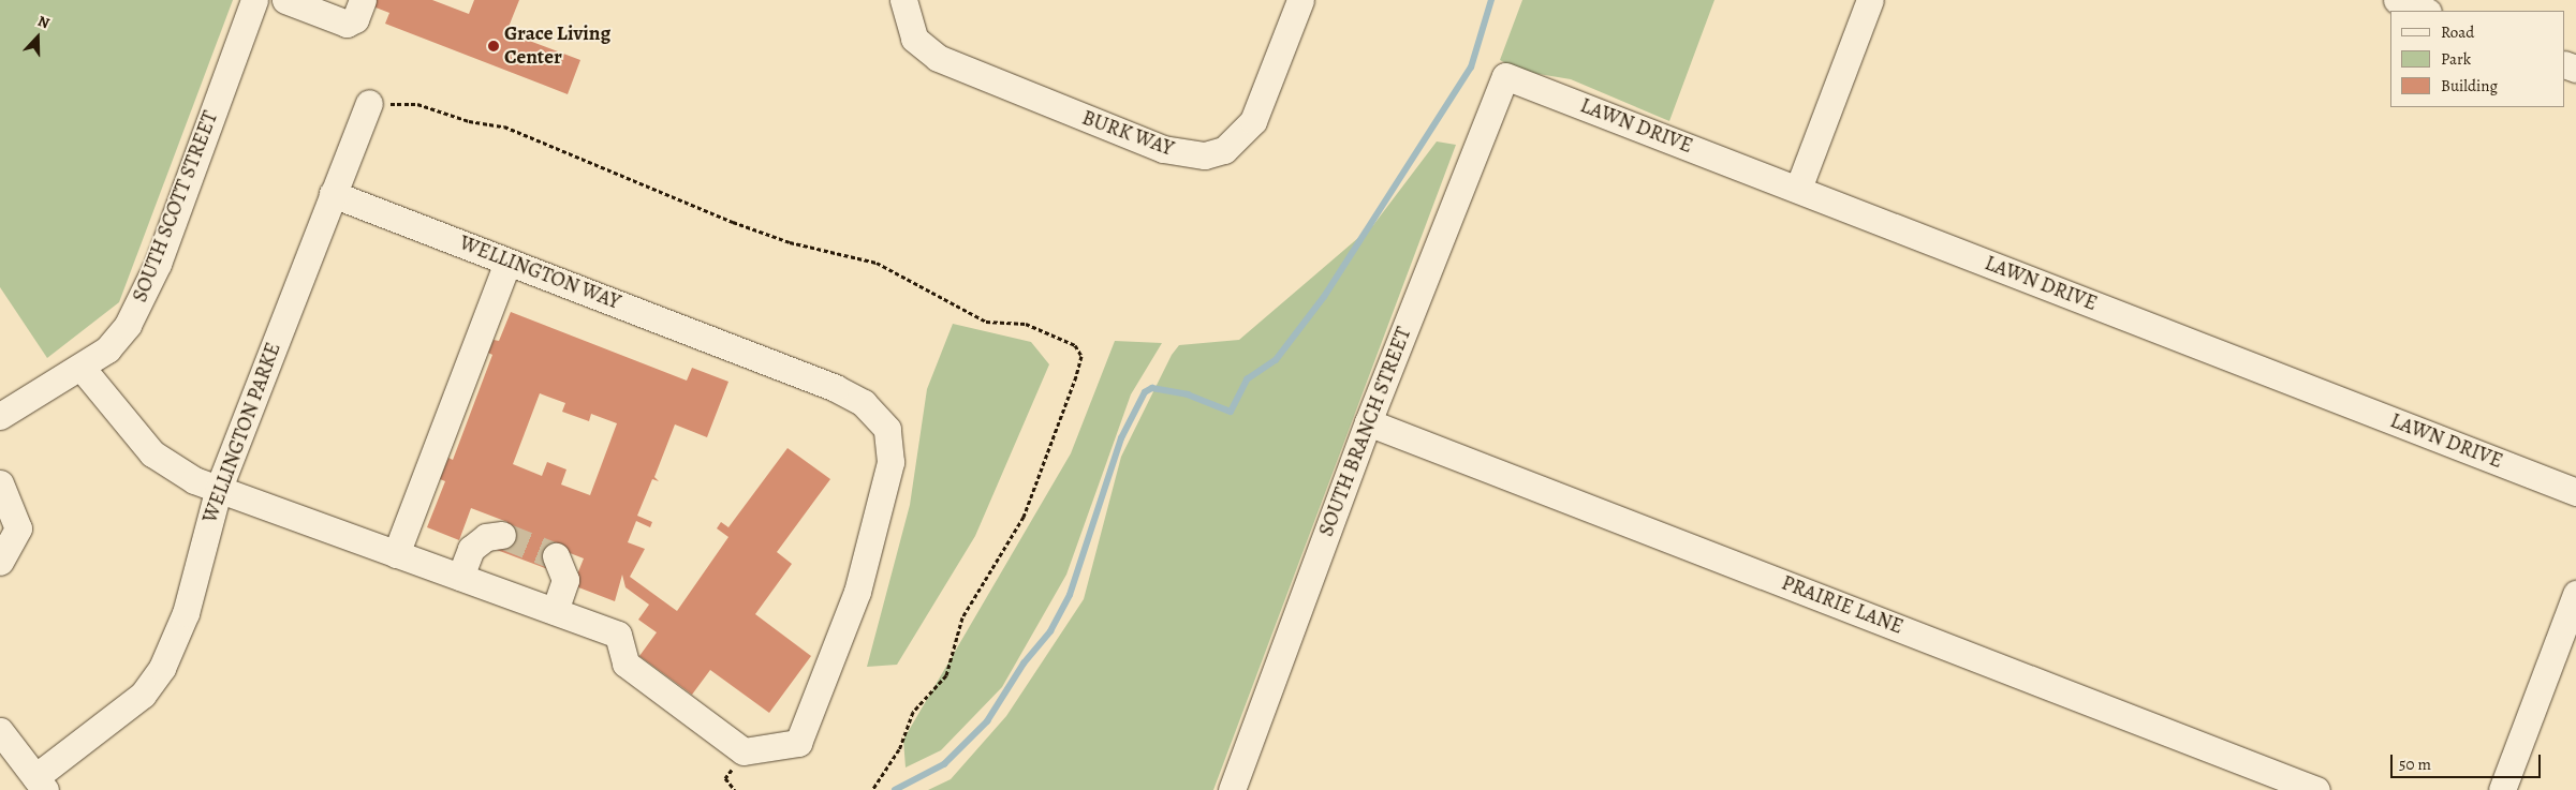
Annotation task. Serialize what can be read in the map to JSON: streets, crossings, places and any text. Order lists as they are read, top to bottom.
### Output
{
  "streets": {
    "street": [
      "LAWN DRIVE",
      "BURK WAY",
      "SOUTH SCOTT STREET",
      "WELLINGTON WAY",
      "SOUTH BRANCH STREET",
      "WELLINGTON PARKE",
      "PRAIRIE LANE"
    ]
  },
  "crossings": [
    ["LAWN DRIVE", "SOUTH BRANCH STREET"],
    ["WELLINGTON WAY", "WELLINGTON PARKE"],
    ["SOUTH BRANCH STREET", "PRAIRIE LANE"]
  ],
  "places": ["Grace Living Center"],
  "legend": ["Road", "Park", "Building"],
  "scale_bar": "50 m",
  "north": "top"
}
